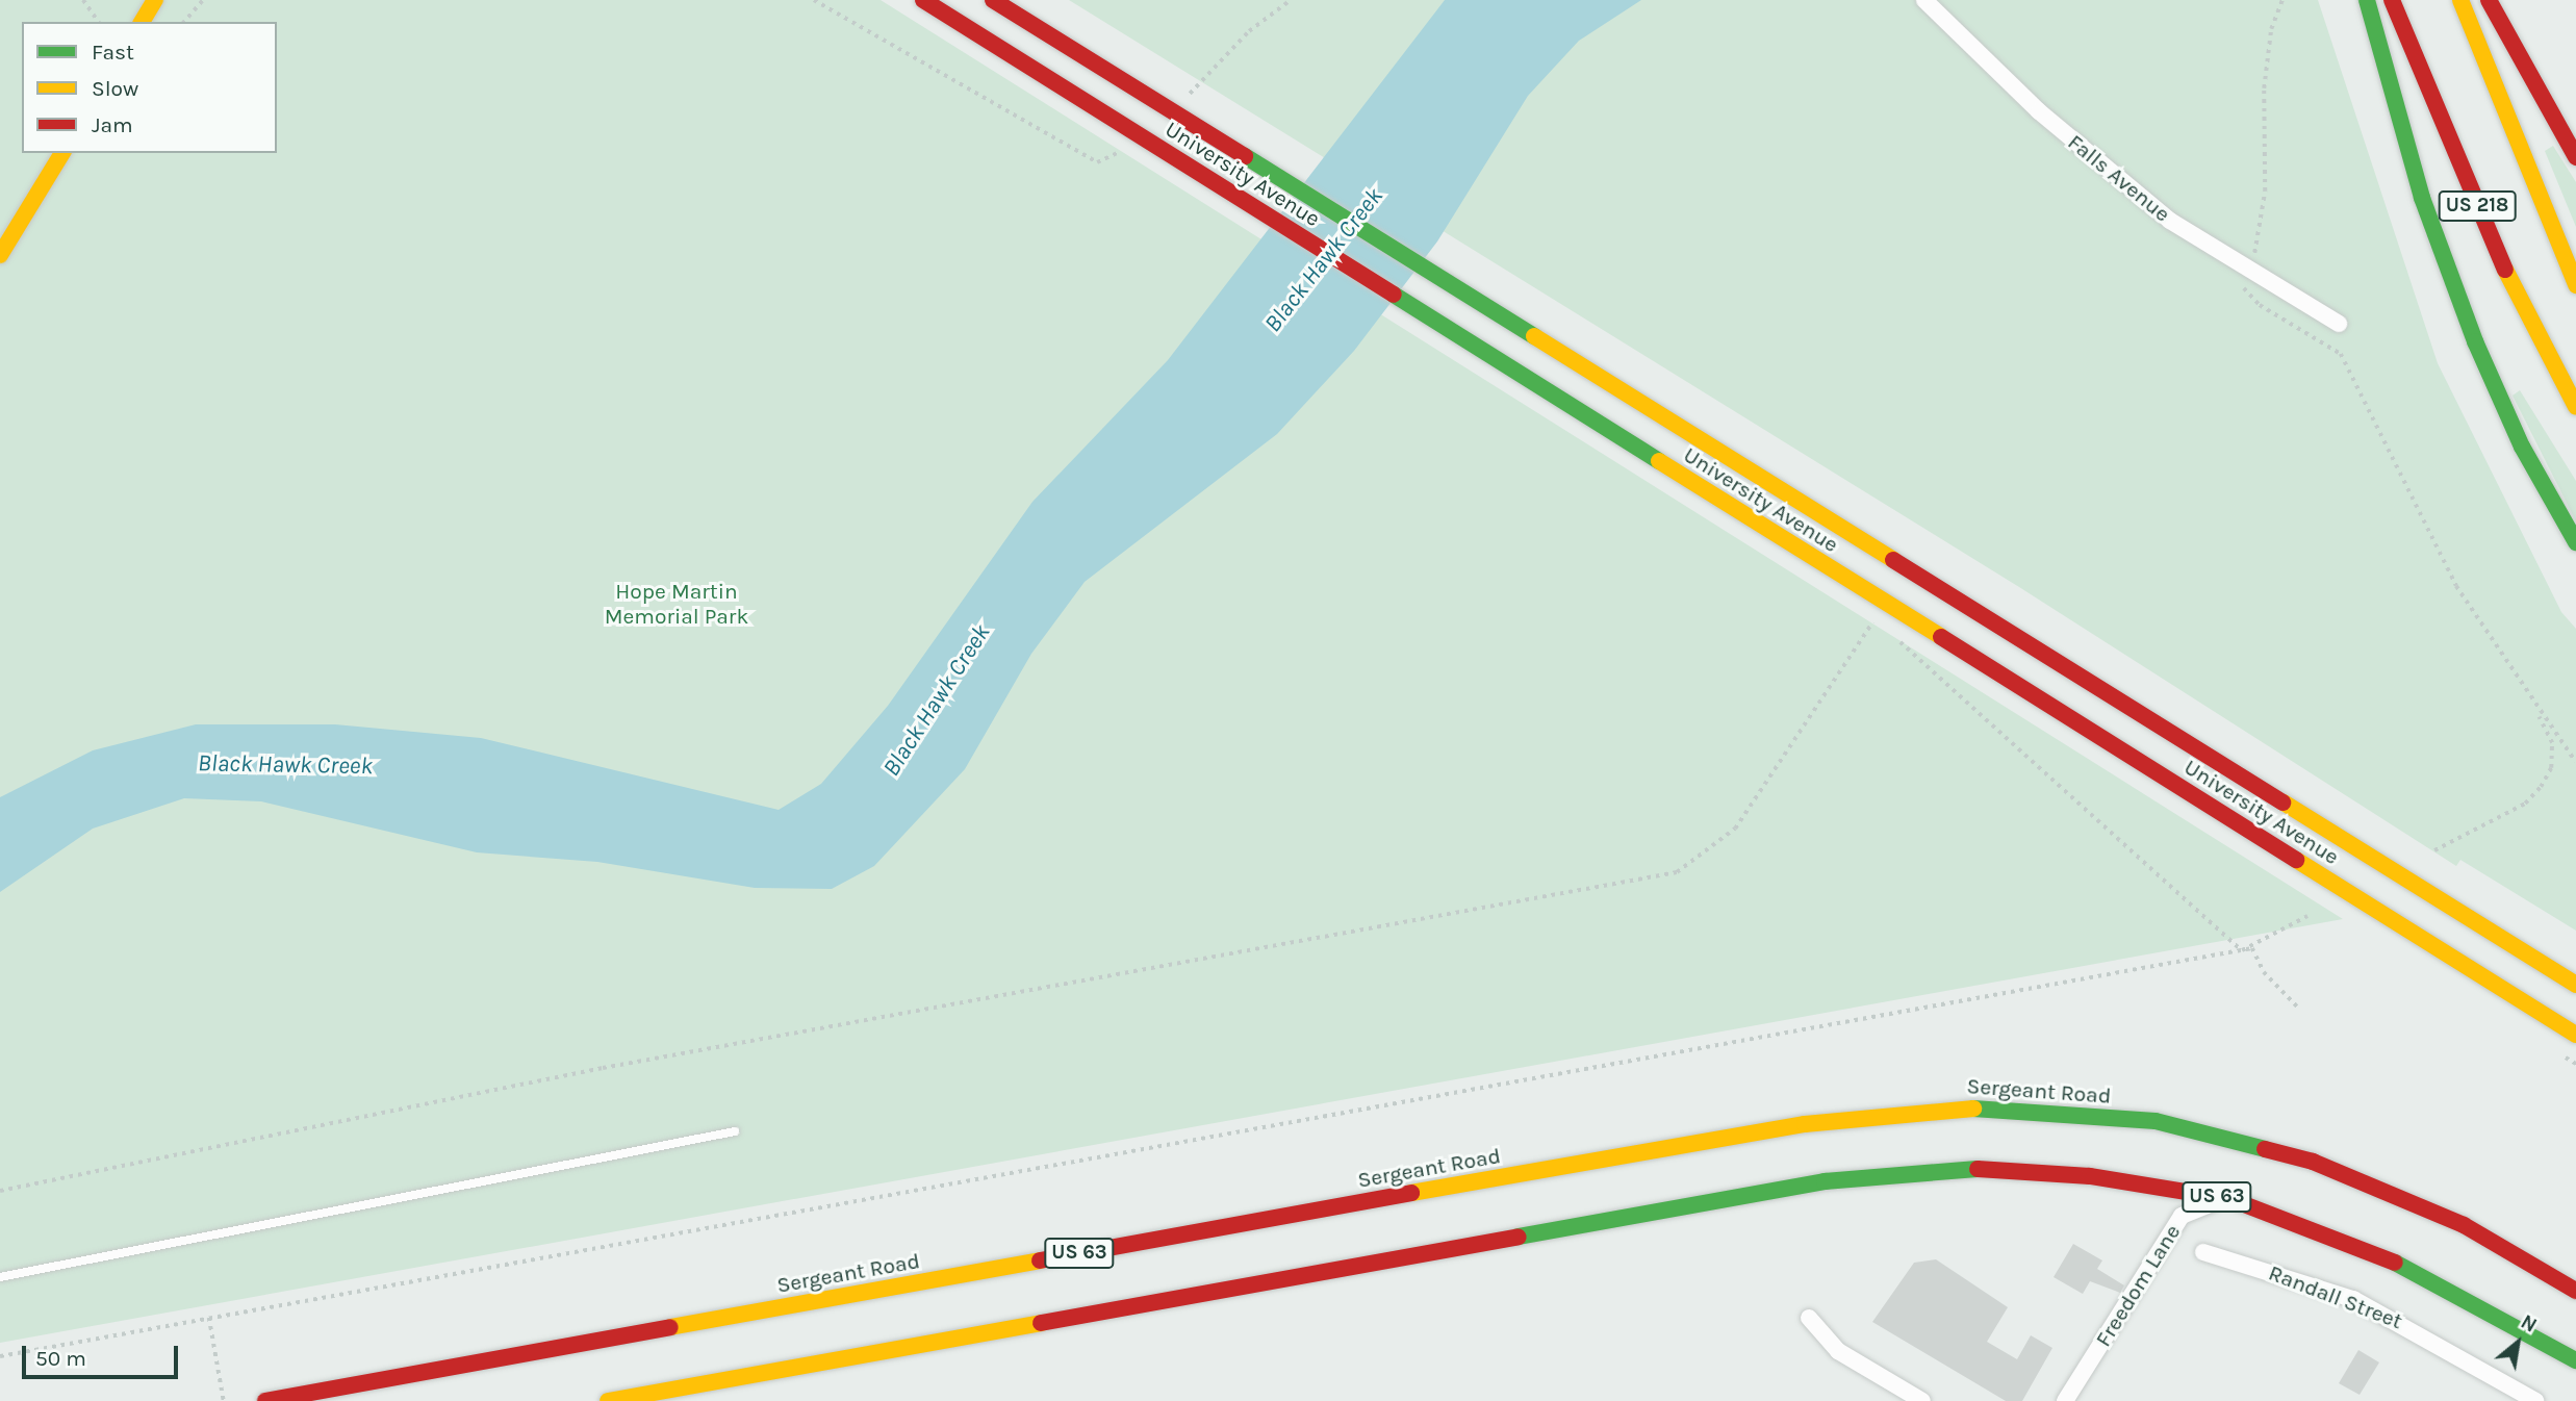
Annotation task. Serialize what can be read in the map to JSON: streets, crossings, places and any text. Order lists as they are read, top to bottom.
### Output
{
  "streets": {
    "main road": [
      "University Avenue",
      "US 218",
      "Sergeant Road",
      "US 63"
    ],
    "street": ["Falls Avenue", "Freedom Lane", "Randall Street"]
  },
  "crossings": [
    ["US 63", "Freedom Lane"]
  ],
  "water": ["Black Hawk Creek"],
  "parks": ["Hope Martin Memorial Park"],
  "legend": ["Fast", "Slow", "Jam"],
  "scale_bar": "50 m",
  "north": "top right"
}
